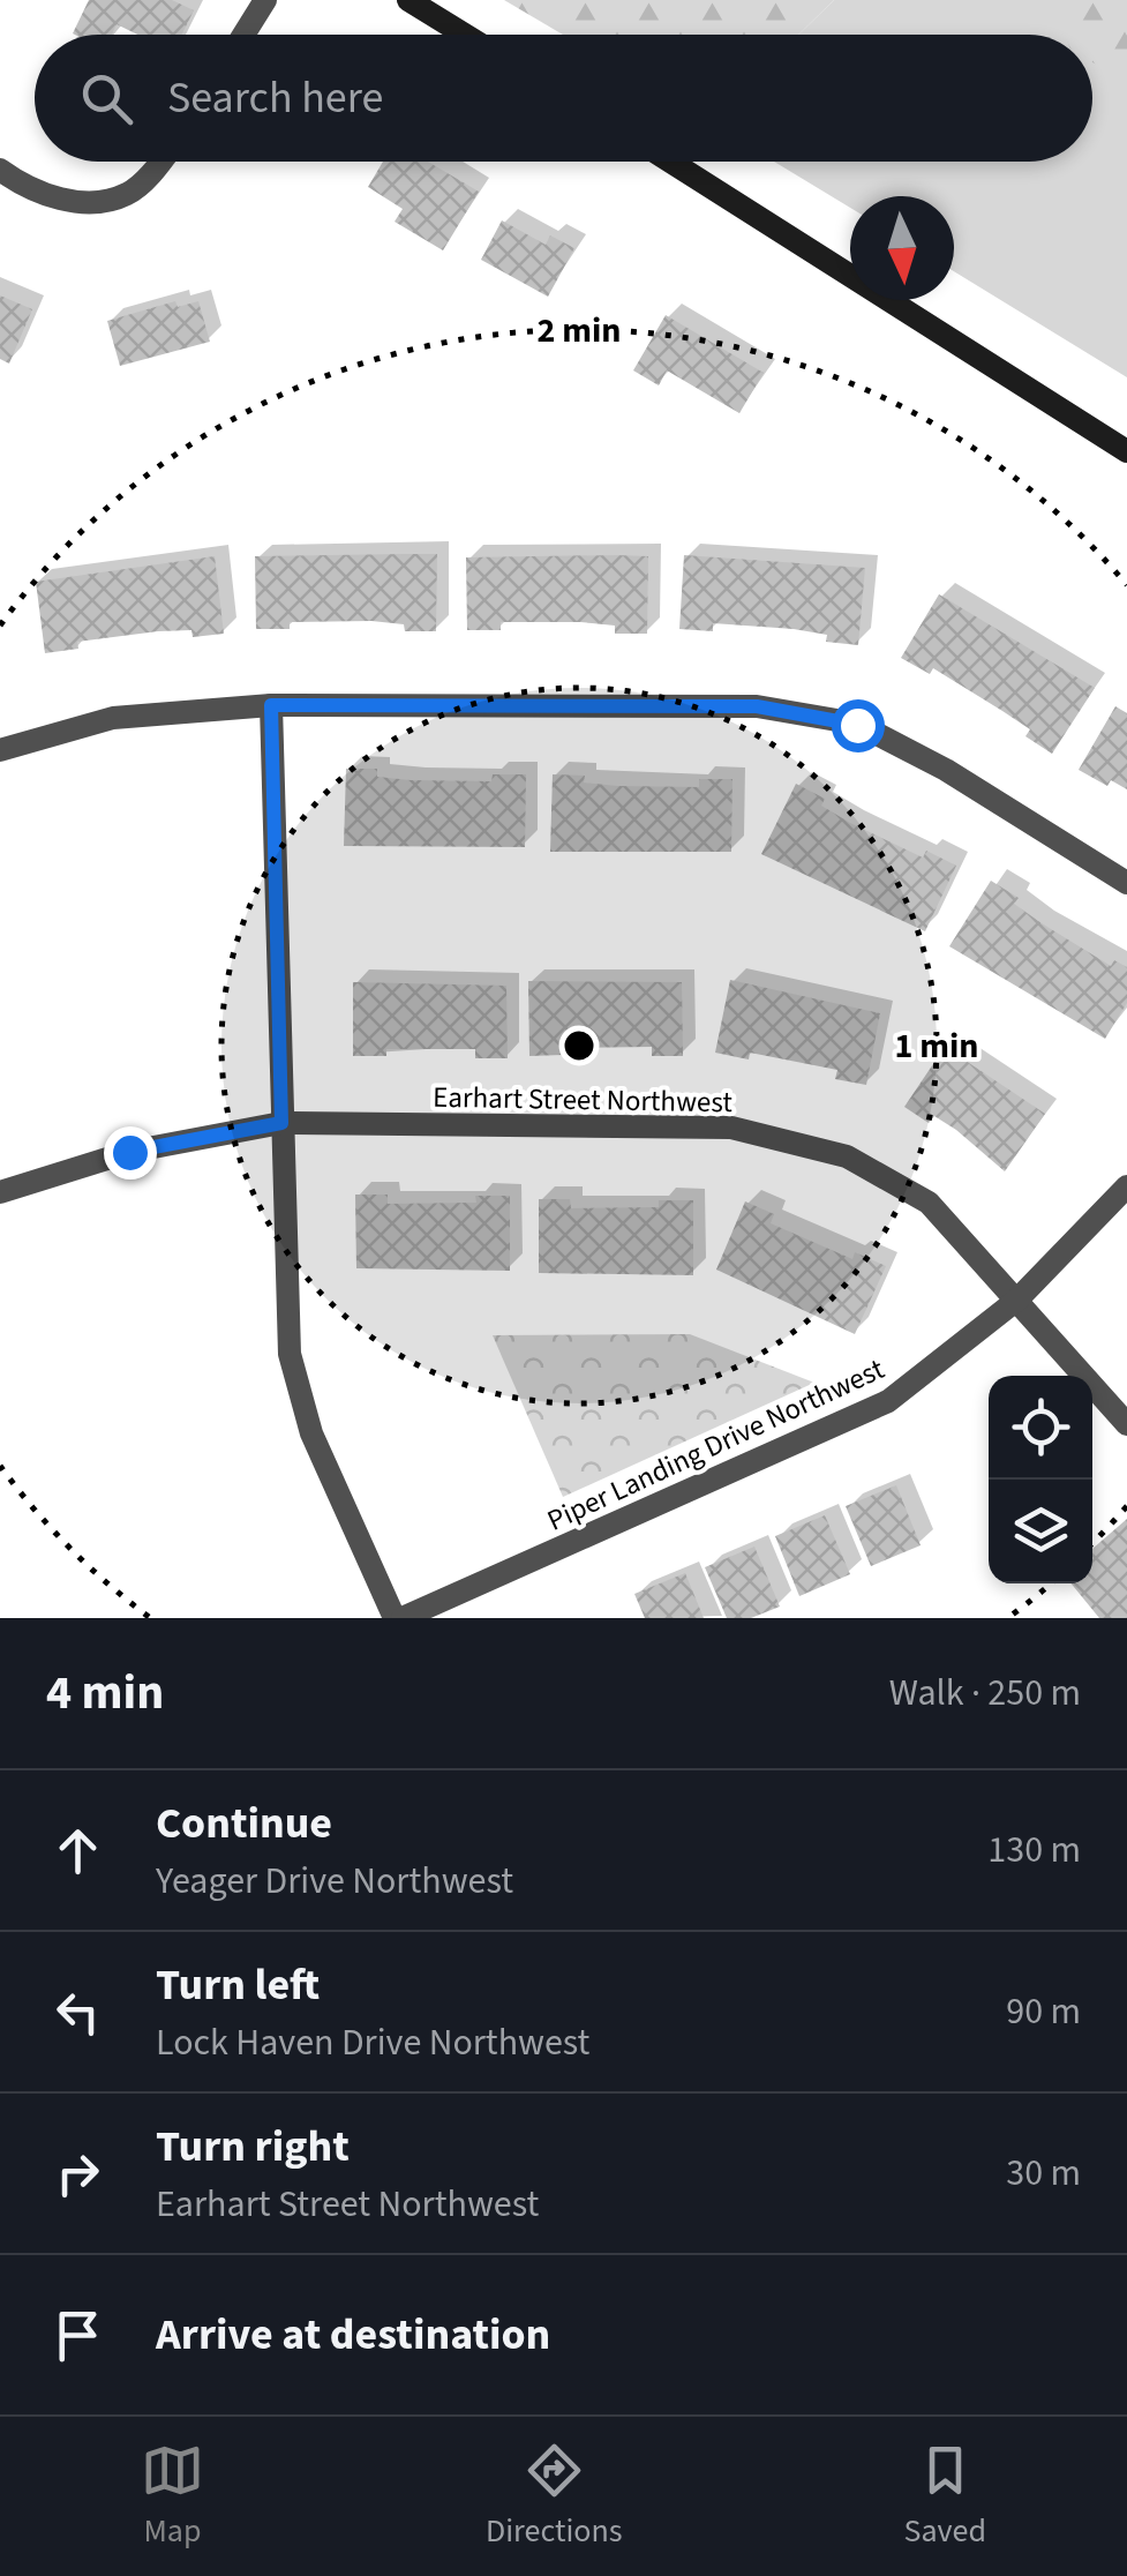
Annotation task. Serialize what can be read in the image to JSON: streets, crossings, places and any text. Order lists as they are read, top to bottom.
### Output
{
  "streets": {
    "street": ["Earhart Street Northwest", "Piper Landing Drive Northwest"]
  },
  "crossings": [
    ["Earhart Street Northwest", "Piper Landing Drive Northwest"]
  ],
  "north": "bottom",
  "page": {
    "search": "Search here",
    "heading": ["4 min", "Walk · 250 m"],
    "list": [
      ["Continue", "Yeager Drive Northwest", "130 m"],
      ["Turn left", "Lock Haven Drive Northwest", "90 m"],
      ["Turn right", "Earhart Street Northwest", "30 m"],
      "Arrive at destination"
    ],
    "nav": ["Map", "Directions", "Saved"]
  },
  "rings": ["2 min", "1 min"]
}
